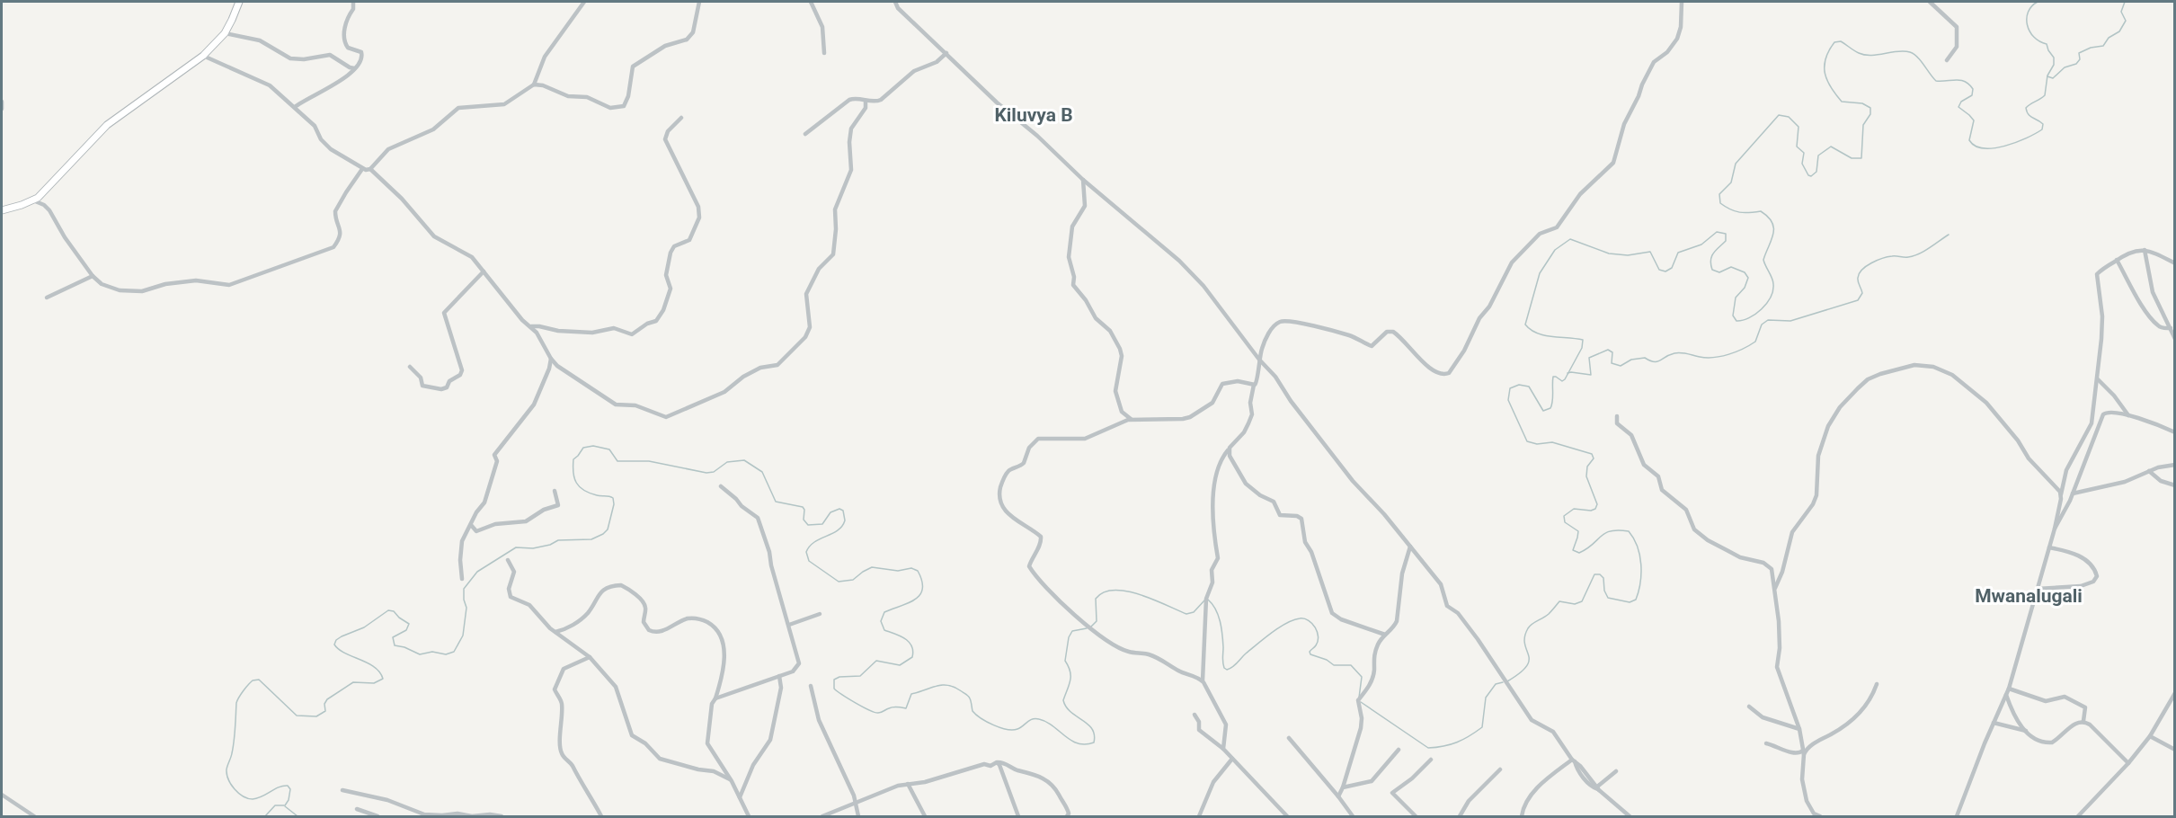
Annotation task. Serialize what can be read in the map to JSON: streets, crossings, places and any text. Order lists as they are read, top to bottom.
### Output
{
  "districts": ["Kiluvya B", "Mwanalugali"]
}
